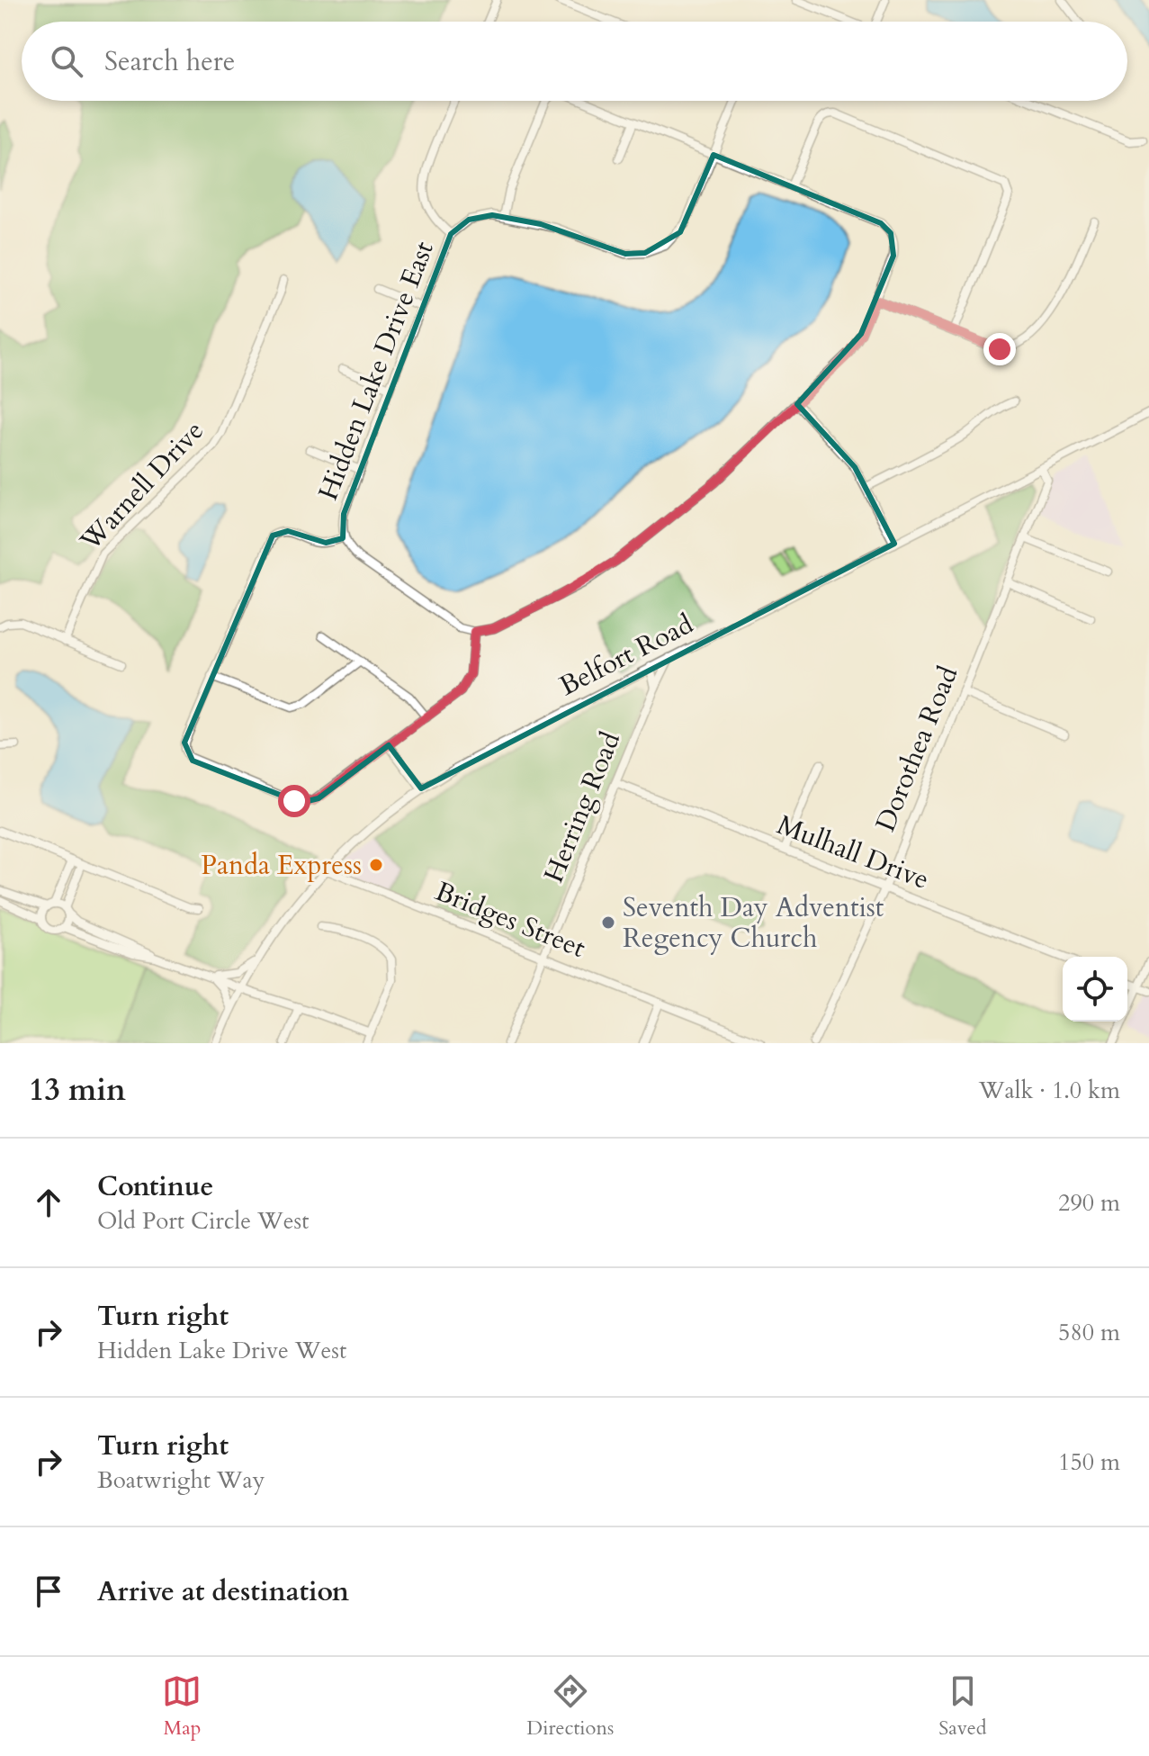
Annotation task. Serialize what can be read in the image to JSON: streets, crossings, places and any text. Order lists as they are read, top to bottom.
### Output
{
  "streets": {
    "street": [
      "Hidden Lake Drive East",
      "Warnell Drive",
      "Belfort Road",
      "Dorothea Road",
      "Herring Road",
      "Mulhall Drive",
      "Bridges Street"
    ]
  },
  "crossings": [
    ["Belfort Road", "Dorothea Road"],
    ["Belfort Road", "Herring Road"],
    ["Belfort Road", "Bridges Street"],
    ["Dorothea Road", "Mulhall Drive"],
    ["Herring Road", "Mulhall Drive"],
    ["Herring Road", "Bridges Street"]
  ],
  "places": ["Panda Express", "Seventh Day Adventist Regency Church"],
  "page": {
    "search": "Search here",
    "heading": ["13 min", "Walk · 1.0 km"],
    "list": [
      ["Continue", "Old Port Circle West", "290 m"],
      ["Turn right", "Hidden Lake Drive West", "580 m"],
      ["Turn right", "Boatwright Way", "150 m"],
      "Arrive at destination"
    ],
    "nav": ["Map", "Directions", "Saved"]
  }
}
